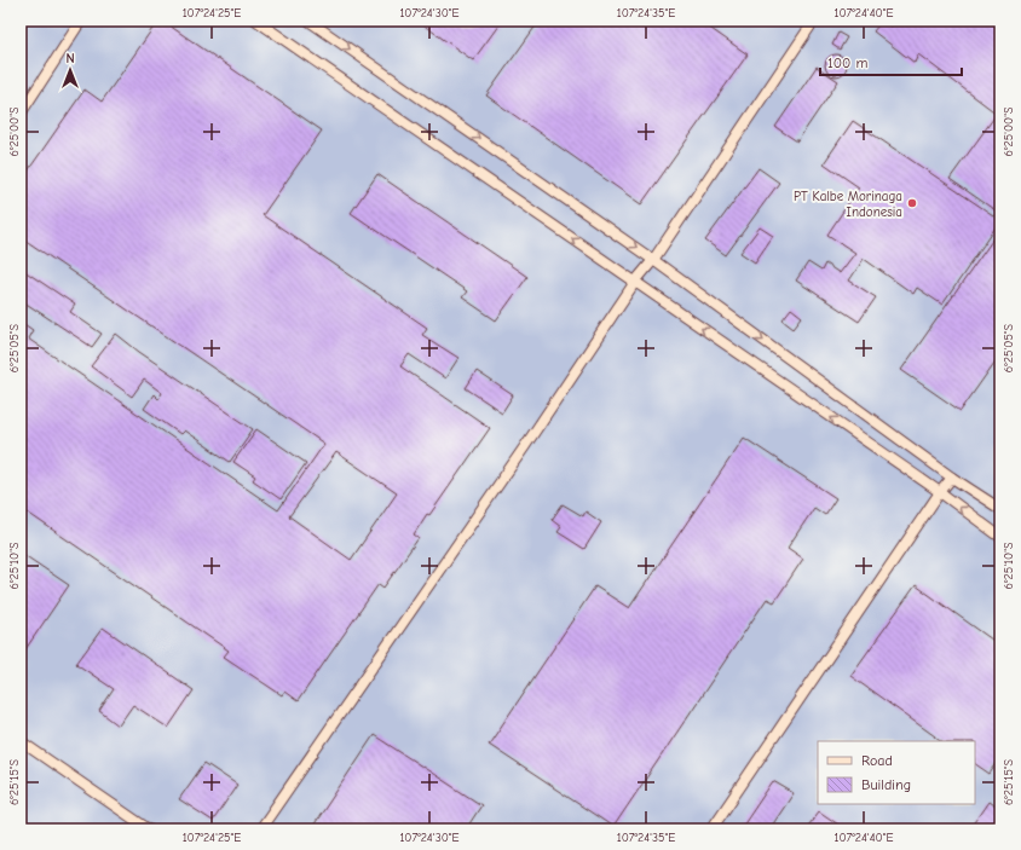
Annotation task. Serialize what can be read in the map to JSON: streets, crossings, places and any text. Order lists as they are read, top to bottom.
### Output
{
  "places": ["PT Kalbe Morinaga Indonesia"],
  "legend": ["Road", "Building"],
  "scale_bar": "100 m",
  "north": "top",
  "coordinates": [
    "107°24'25\"E",
    "107°24'30\"E",
    "107°24'35\"E",
    "107°24'40\"E",
    "6°25'00\"S",
    "6°25'05\"S",
    "6°25'10\"S",
    "6°25'15\"S"
  ]
}
